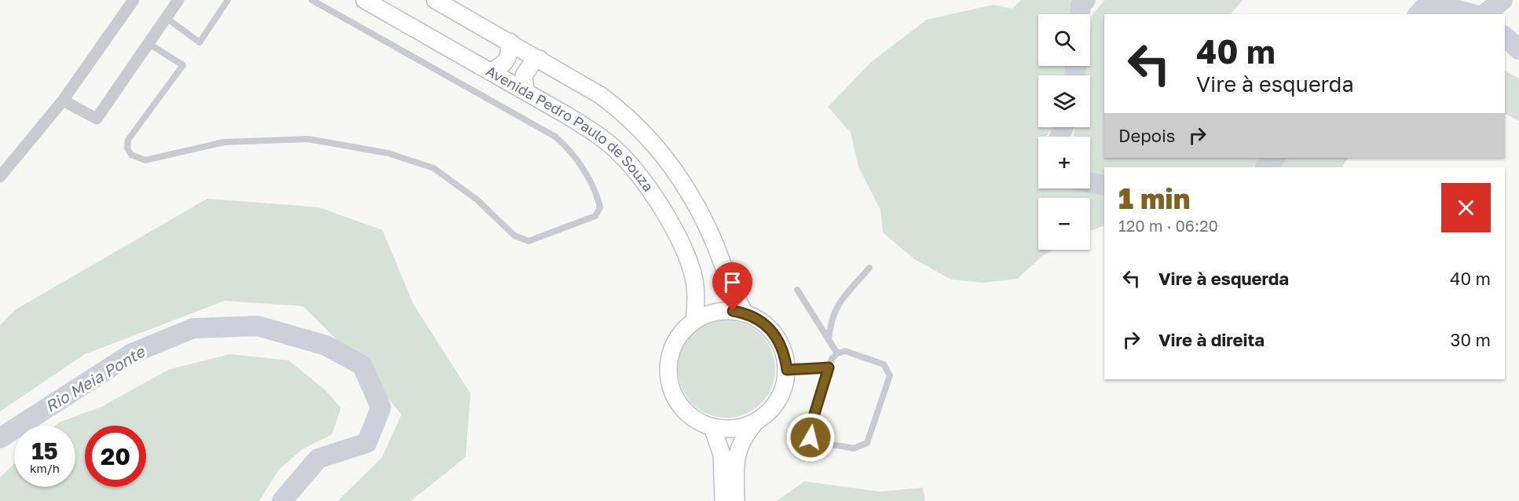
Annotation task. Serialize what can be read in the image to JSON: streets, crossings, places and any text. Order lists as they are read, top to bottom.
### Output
{
  "streets": {
    "main road": ["Avenida Pedro Paulo de Souza"]
  },
  "water": ["Rio Meia Ponte"],
  "page": {
    "map_buttons": ["+", "−"],
    "turn": ["40 m", "Vire à esquerda"],
    "then": "Depois",
    "heading": ["1 min", "120 m · 06:20"],
    "list": [
      {
        "name": "Vire à esquerda",
        "value": "40 m"
      },
      {
        "name": "Vire à direita",
        "value": "30 m"
      }
    ],
    "speed": "15 km/h",
    "limit": "20"
  }
}
